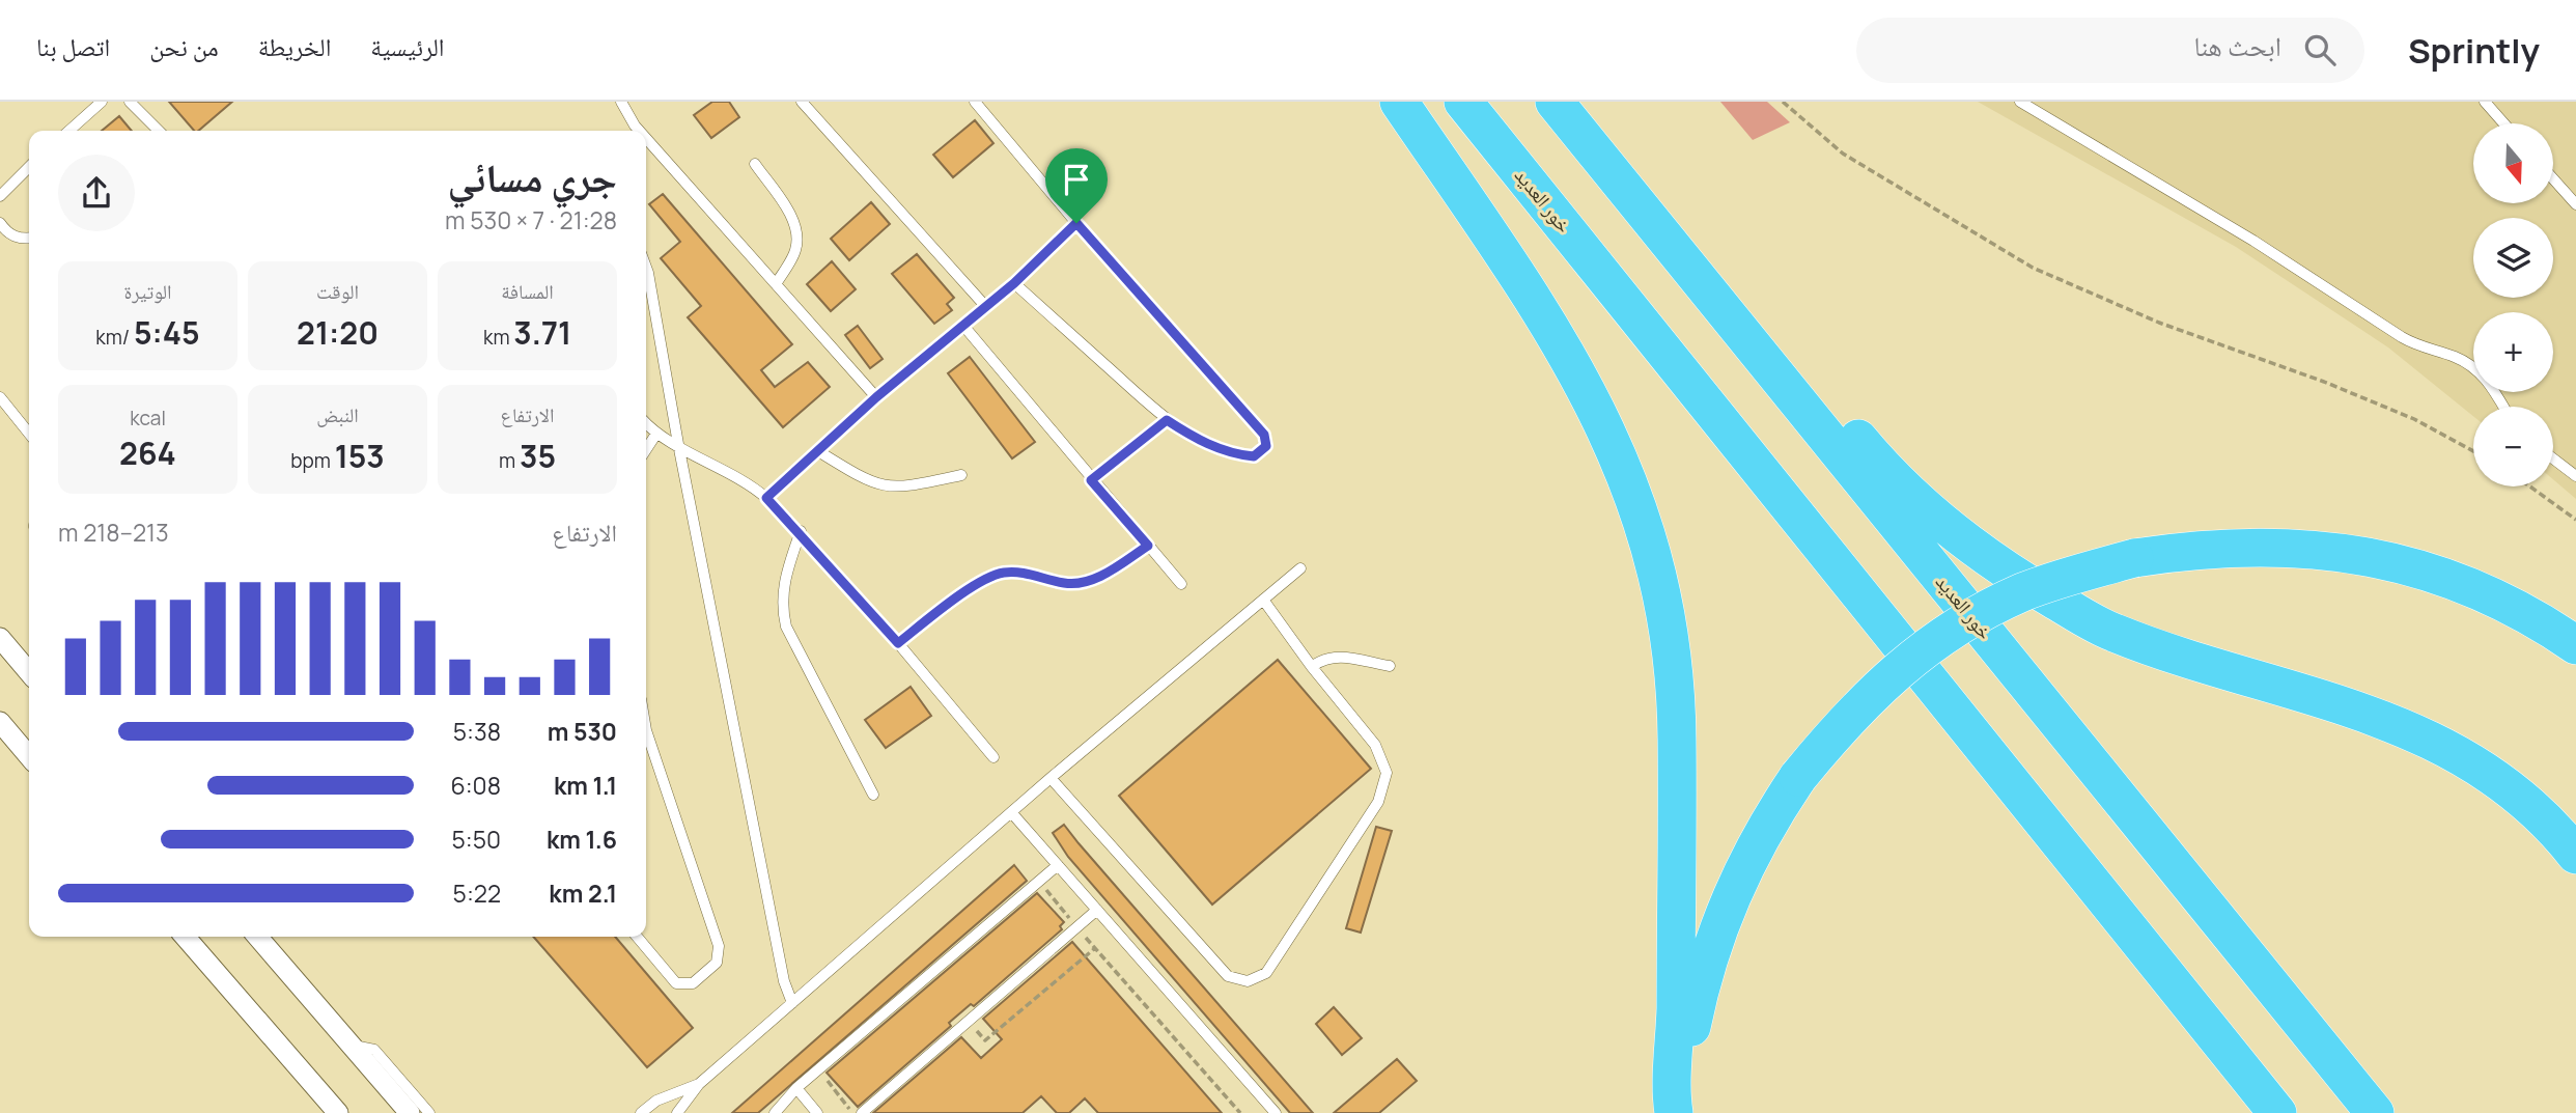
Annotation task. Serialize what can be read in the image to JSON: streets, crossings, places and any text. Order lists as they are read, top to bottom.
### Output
{
  "streets": {
    "highway": ["خور العديد"]
  },
  "north": "bottom",
  "page": {
    "header": "Sprintly",
    "search": "ابحث هنا",
    "nav": [
      "الرئيسية",
      "الخريطة",
      "من نحن",
      "اتصل بنا"
    ],
    "map_buttons": ["+", "−"],
    "heading": ["جري مسائي", "21:28 · 7 × 530 m"],
    "stats": [
      ["المسافة", "3.71 km"],
      ["الوقت", "21:20"],
      ["الوتيرة", "5:45 /km"],
      ["الارتفاع", "35 m"],
      ["النبض", "153 bpm"],
      ["kcal", "264"]
    ],
    "chart": ["الارتفاع", "213–218 m"],
    "list": [
      {
        "name": "530 m",
        "note": "5:38"
      },
      {
        "name": "1.1 km",
        "note": "6:08"
      },
      {
        "name": "1.6 km",
        "note": "5:50"
      },
      {
        "name": "2.1 km",
        "note": "5:22"
      }
    ]
  }
}
